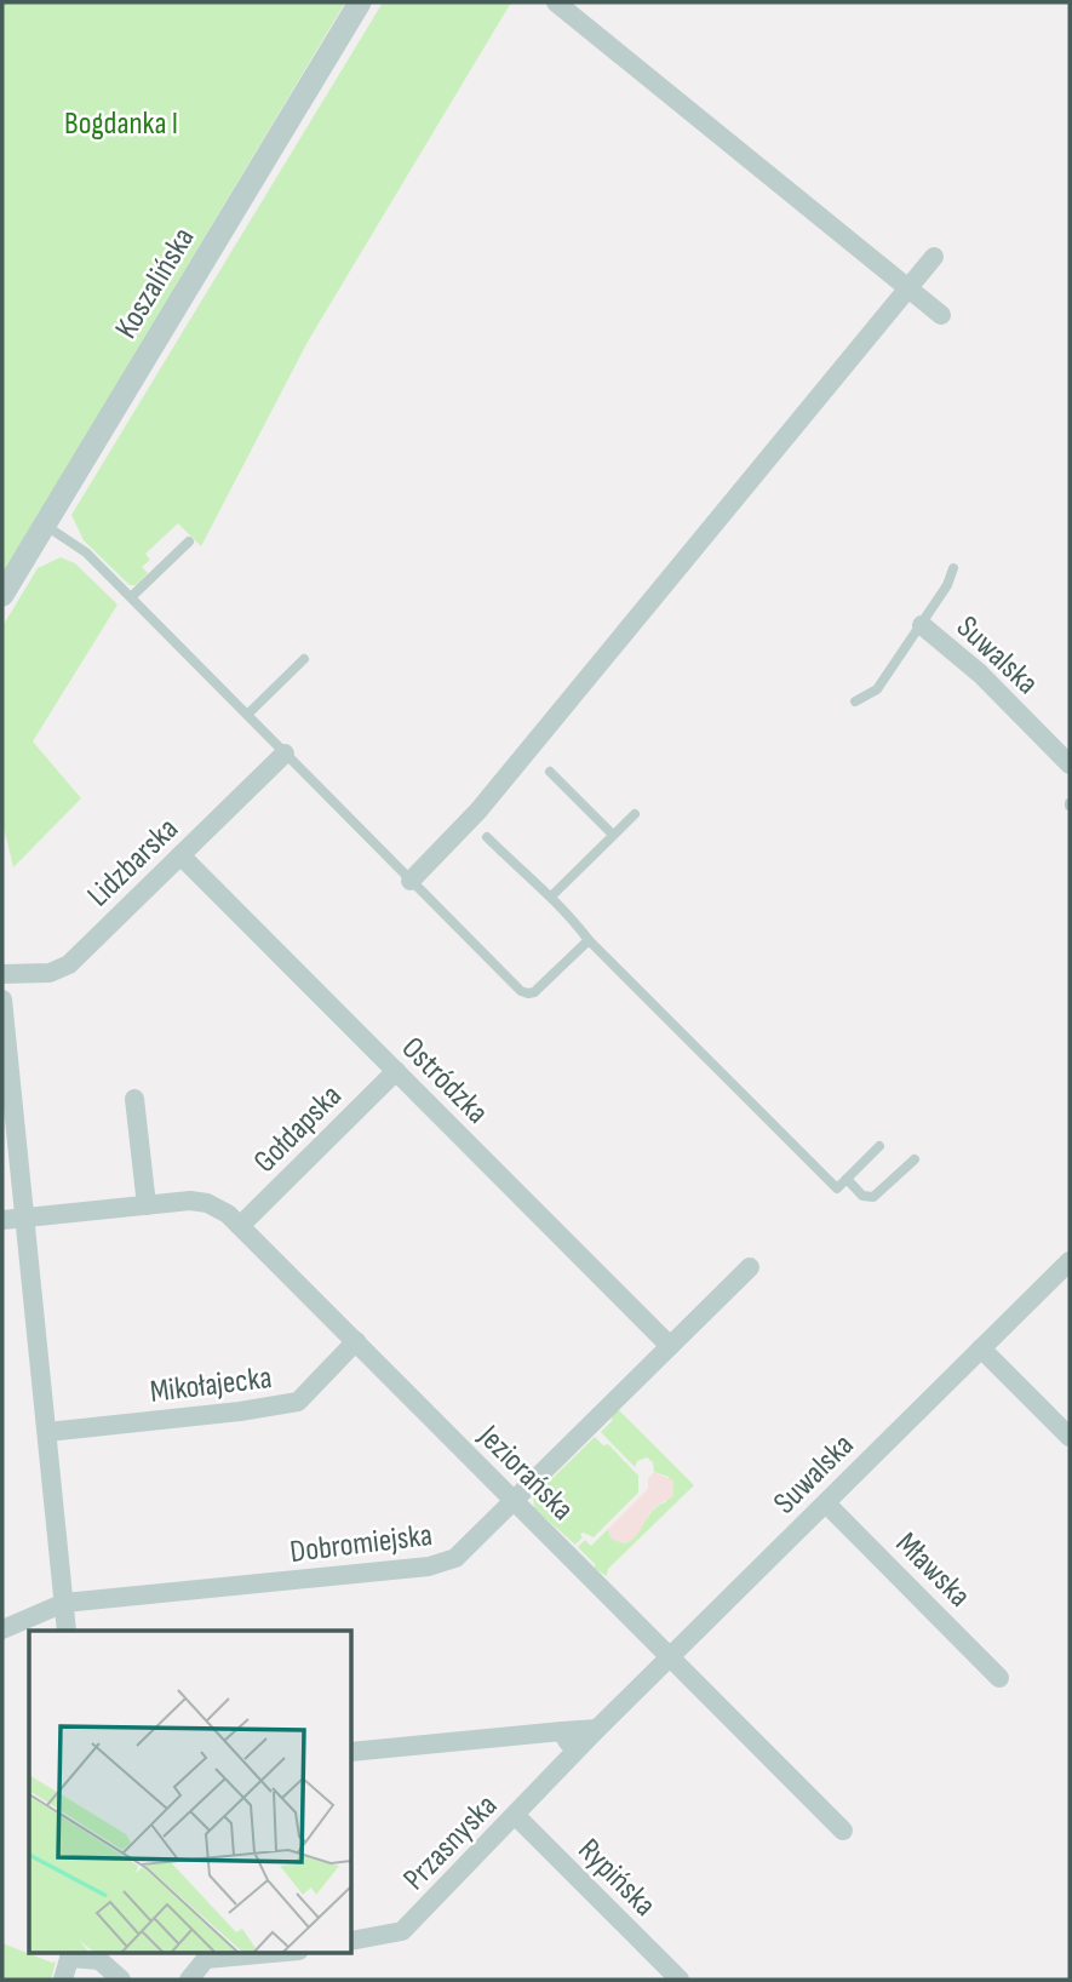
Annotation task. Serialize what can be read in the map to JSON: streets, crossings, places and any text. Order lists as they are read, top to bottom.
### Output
{
  "streets": {
    "street": [
      "Koszalińska",
      "Suwalska",
      "Lidzbarska",
      "Ostródzka",
      "Gołdapska",
      "Mikołajecka",
      "Jeziorańska",
      "Dobromiejska",
      "Mławska",
      "Przasnyska",
      "Rypińska"
    ]
  },
  "crossings": [
    ["Suwalska", "Jeziorańska"],
    ["Suwalska", "Mławska"],
    ["Suwalska", "Przasnyska"],
    ["Lidzbarska", "Ostródzka"],
    ["Ostródzka", "Gołdapska"],
    ["Ostródzka", "Dobromiejska"],
    ["Gołdapska", "Jeziorańska"],
    ["Mikołajecka", "Jeziorańska"],
    ["Jeziorańska", "Dobromiejska"],
    ["Przasnyska", "Rypińska"]
  ],
  "parks": ["Bogdanka I"]
}
